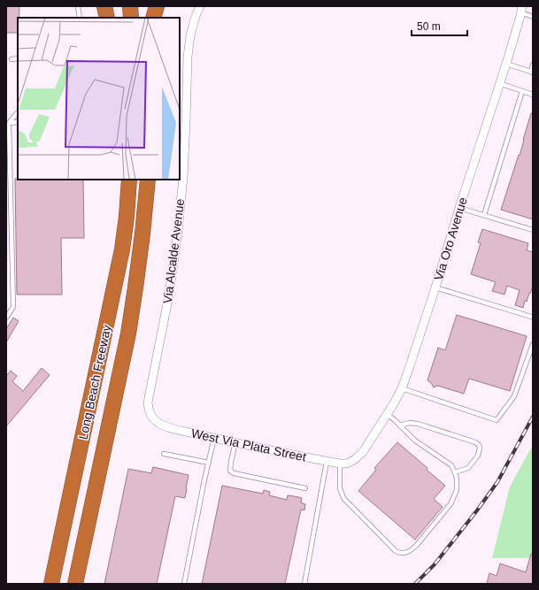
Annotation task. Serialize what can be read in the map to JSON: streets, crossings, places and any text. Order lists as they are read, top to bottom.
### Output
{
  "streets": {
    "highway": ["Long Beach Freeway"],
    "street": ["Via Oro Avenue", "Via Alcalde Avenue", "West Via Plata Street"]
  },
  "crossings": [
    ["Via Oro Avenue", "West Via Plata Street"],
    ["Via Alcalde Avenue", "West Via Plata Street"]
  ],
  "scale_bar": "50 m"
}
